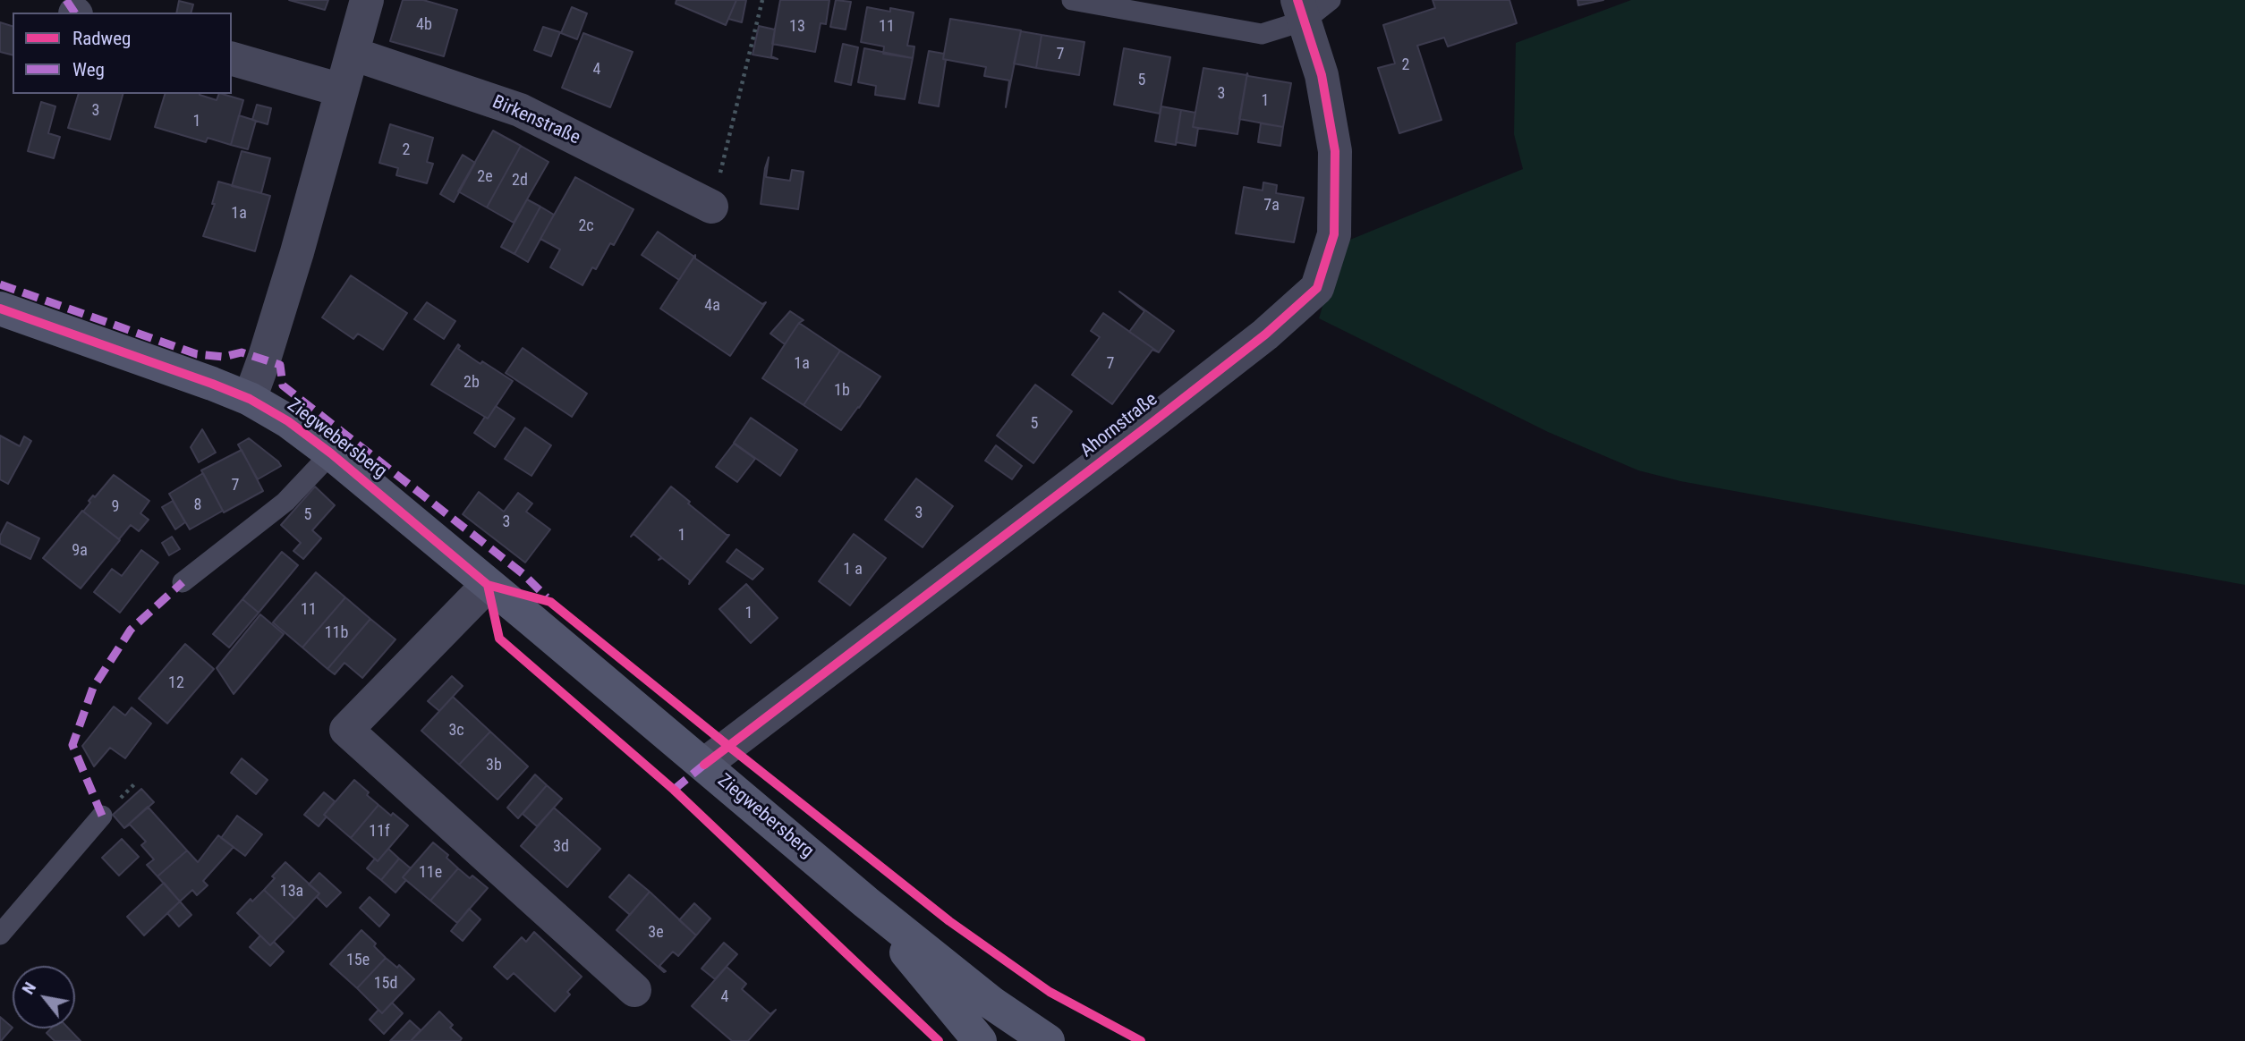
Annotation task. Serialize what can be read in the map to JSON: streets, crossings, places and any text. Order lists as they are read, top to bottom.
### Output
{
  "streets": {
    "main road": ["Ziegwebersberg"],
    "street": ["Birkenstraße", "Ahornstraße"]
  },
  "crossings": [
    ["Ahornstraße", "Ziegwebersberg"]
  ],
  "house_numbers": [
    "4b",
    "13",
    "11",
    "7",
    "2",
    "4",
    "5",
    "3",
    "1",
    "3",
    "1",
    "2",
    "2e",
    "2d",
    "7a",
    "1a",
    "2c",
    "4a",
    "1a",
    "7",
    "2b",
    "1b",
    "5",
    "7",
    "8",
    "9",
    "3",
    "5",
    "3",
    "1",
    "9a",
    "1 a",
    "11",
    "1",
    "11b",
    "12",
    "3c",
    "3b",
    "11f",
    "3d",
    "11e",
    "13a",
    "3e",
    "15e",
    "15d",
    "4"
  ],
  "legend": ["Radweg", "Weg"],
  "north": "top left"
}
